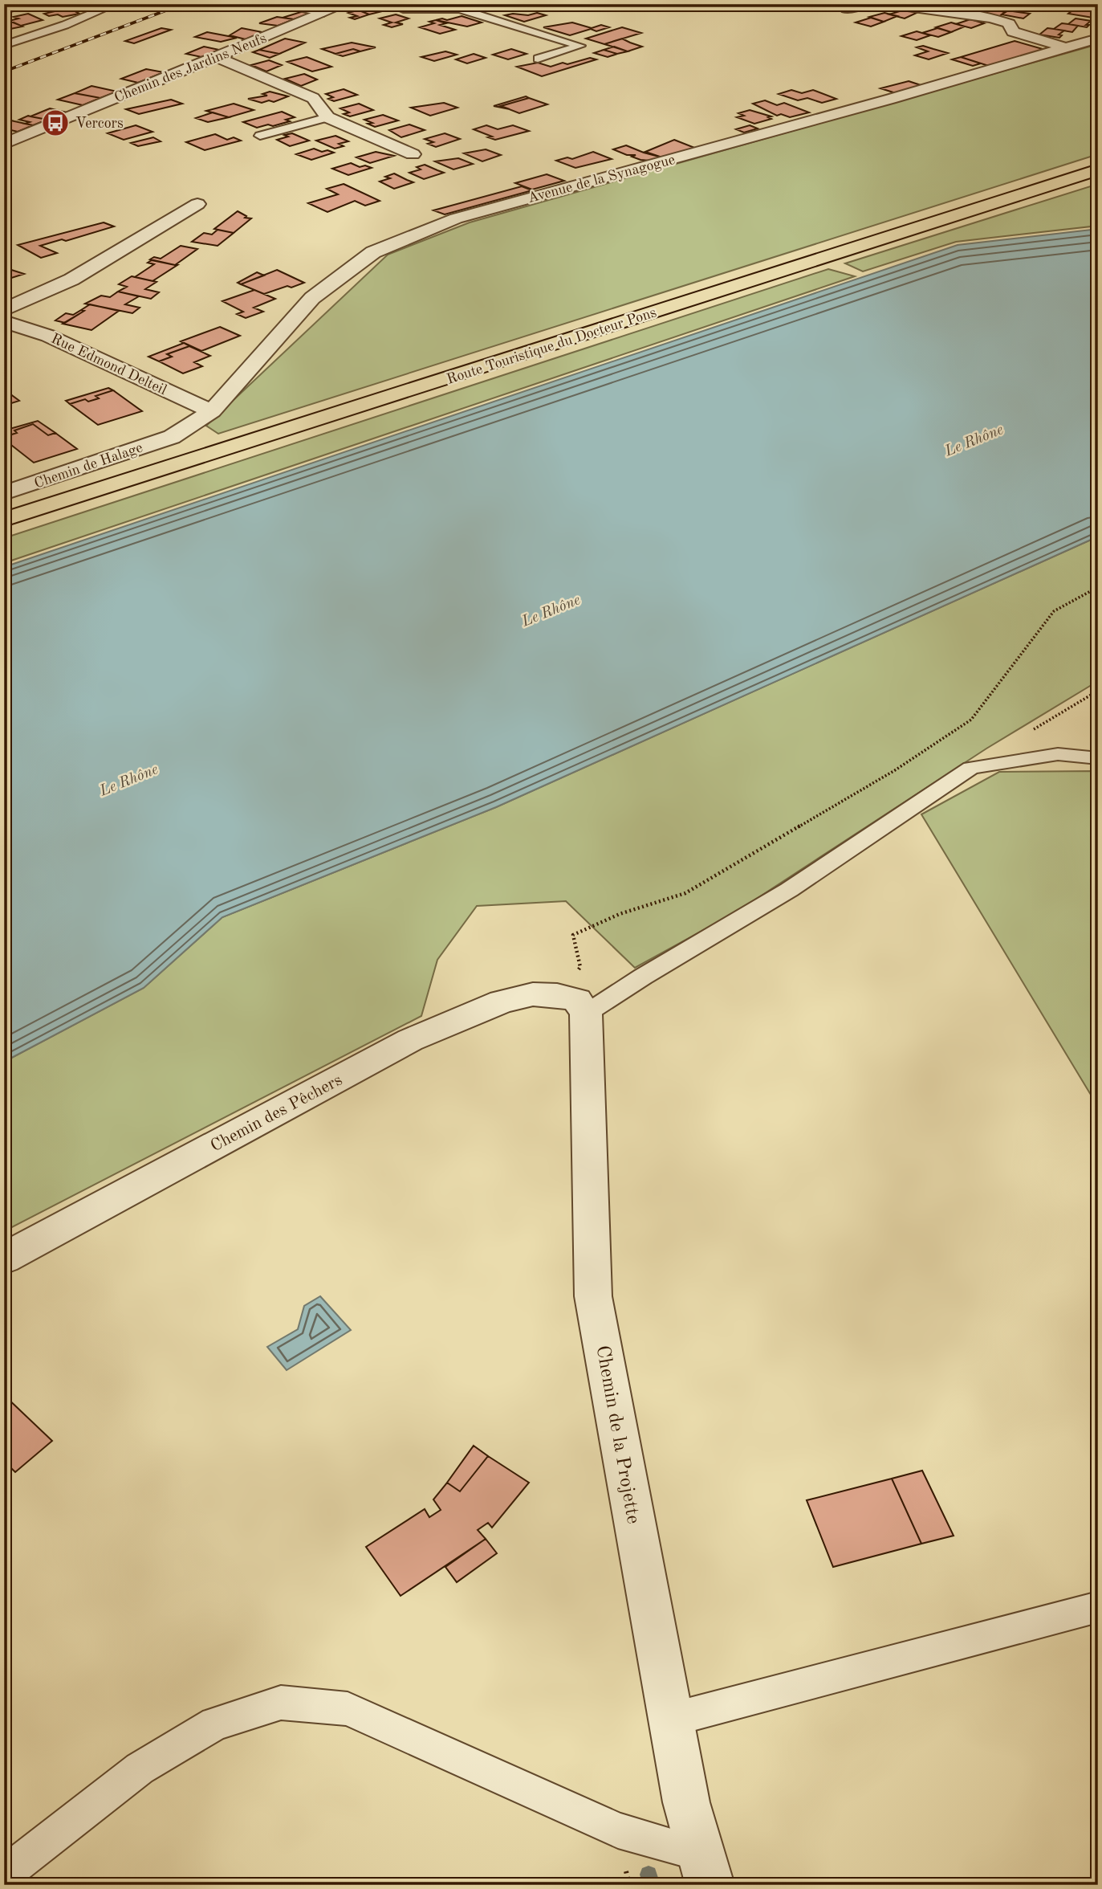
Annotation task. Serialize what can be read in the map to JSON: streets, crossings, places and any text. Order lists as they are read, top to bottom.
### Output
{
  "streets": {
    "highway": ["Route Touristique du Docteur Pons"],
    "street": [
      "Chemin des Jardins Neufs",
      "Avenue de la Synagogue",
      "Rue Edmond Delteil",
      "Chemin de Halage",
      "Chemin des Pêchers",
      "Chemin de la Projette"
    ]
  },
  "crossings": [
    ["Avenue de la Synagogue", "Rue Edmond Delteil"],
    ["Avenue de la Synagogue", "Chemin de Halage"],
    ["Chemin des Pêchers", "Chemin de la Projette"]
  ],
  "water": ["Le Rhône"],
  "places": {
    "bus stop": ["Vercors"]
  }
}
